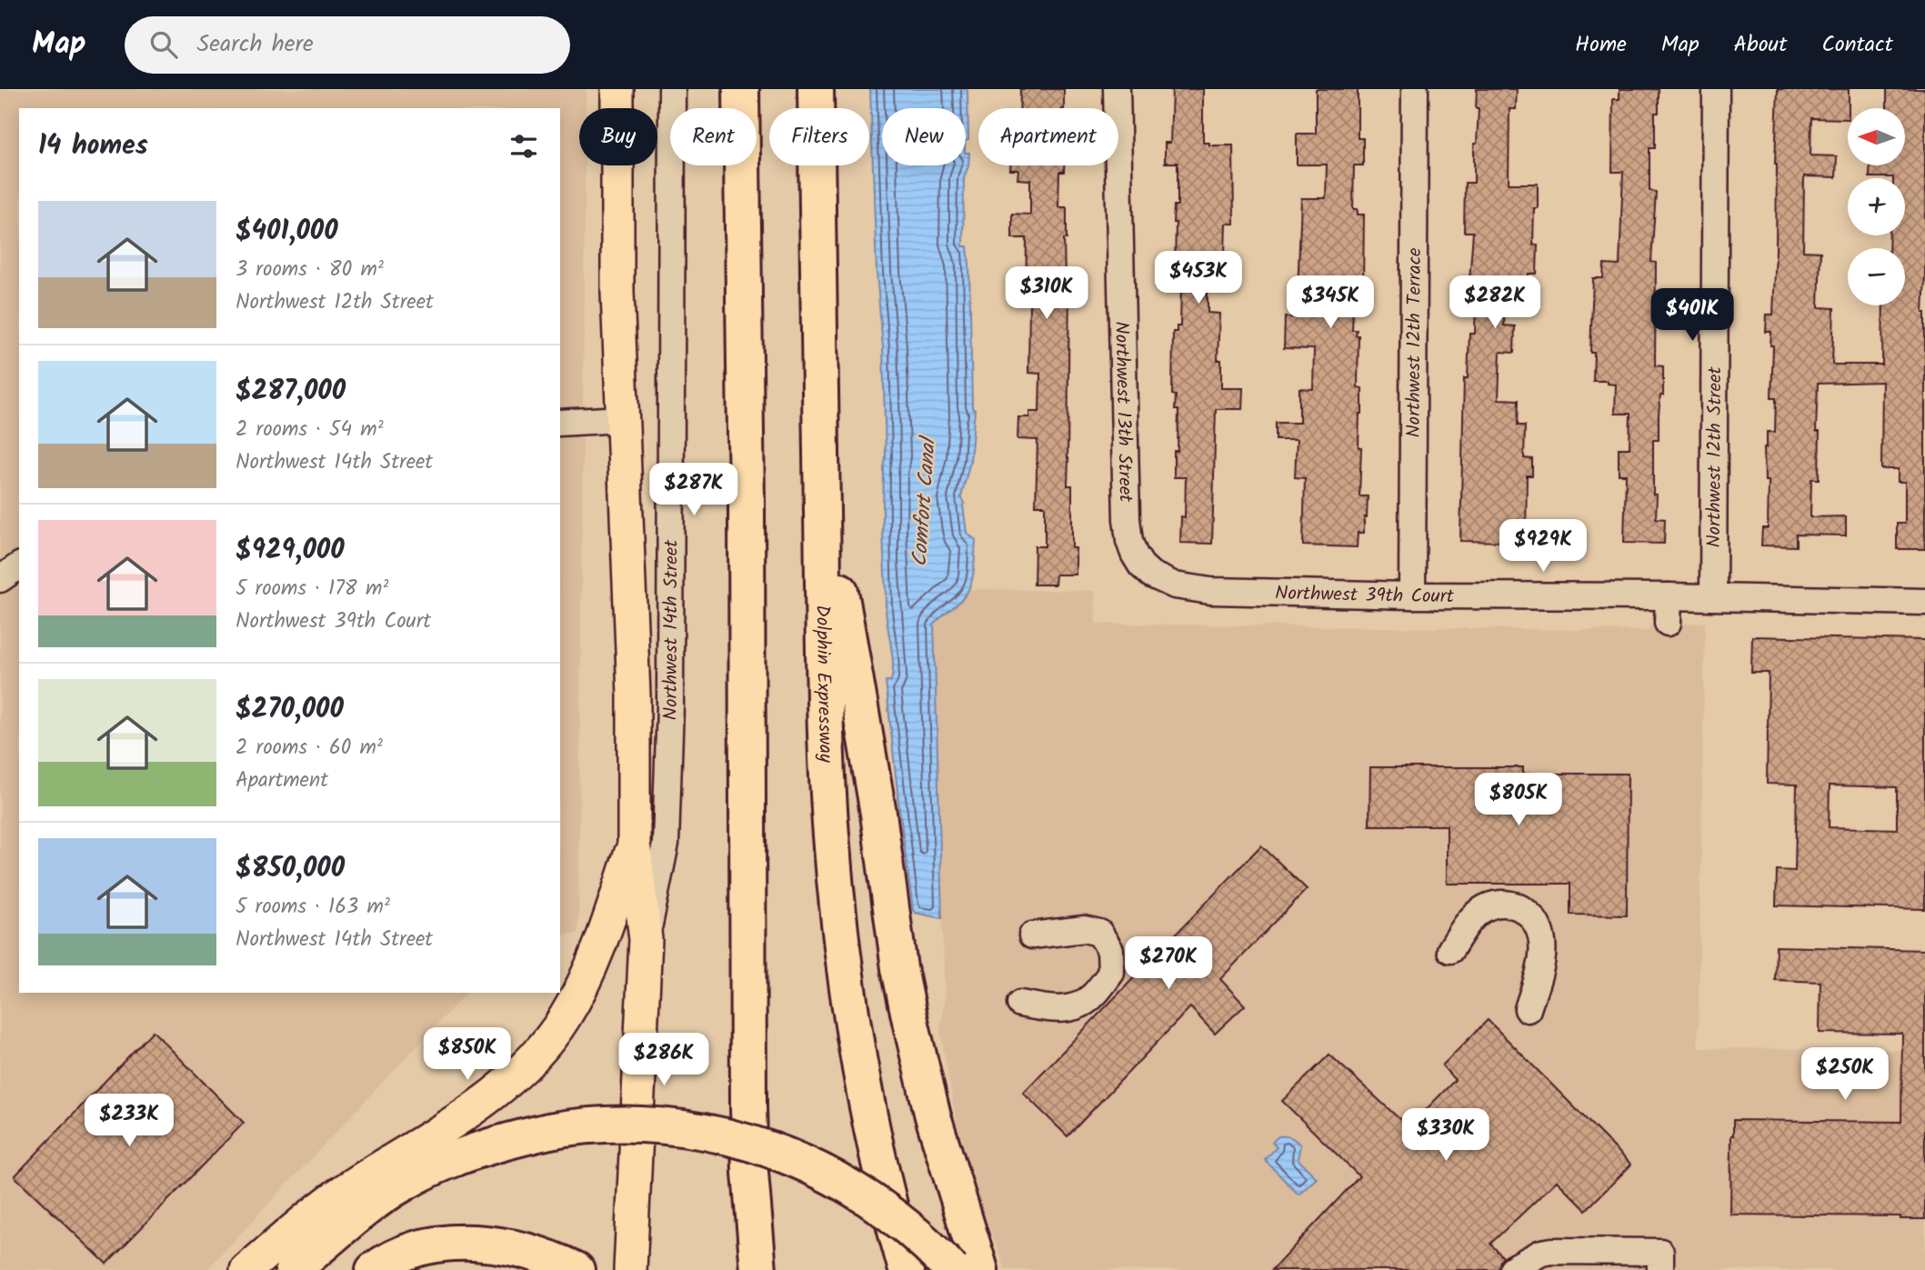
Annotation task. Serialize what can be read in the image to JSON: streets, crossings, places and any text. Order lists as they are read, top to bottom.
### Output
{
  "streets": {
    "highway": ["Dolphin Expressway"],
    "main road": ["Northwest 14th Street"],
    "street": [
      "Northwest 12th Terrace",
      "Northwest 13th Street",
      "Northwest 12th Street",
      "Northwest 39th Court"
    ]
  },
  "crossings": [
    ["Northwest 12th Terrace", "Northwest 39th Court"],
    ["Northwest 13th Street", "Northwest 39th Court"],
    ["Northwest 12th Street", "Northwest 39th Court"]
  ],
  "water": ["Comfort Canal"],
  "north": "left",
  "page": {
    "header": "Map",
    "search": "Search here",
    "nav": [
      "Home",
      "Map",
      "About",
      "Contact"
    ],
    "map_buttons": ["+", "−"],
    "chip": [
      "Buy",
      "Rent",
      "Filters",
      "New",
      "Apartment"
    ],
    "heading": "14 homes",
    "list": [
      {
        "name": "$401,000",
        "note": "3 rooms · 80 m² · Northwest 12th Street"
      },
      {
        "name": "$287,000",
        "note": "2 rooms · 54 m² · Northwest 14th Street"
      },
      {
        "name": "$929,000",
        "note": "5 rooms · 178 m² · Northwest 39th Court"
      },
      {
        "name": "$270,000",
        "note": "2 rooms · 60 m² · Apartment"
      },
      {
        "name": "$850,000",
        "note": "5 rooms · 163 m² · Northwest 14th Street"
      }
    ],
    "price": [
      "$453K",
      "$310K",
      "$345K",
      "$282K",
      "$401K",
      "$287K",
      "$929K",
      "$805K",
      "$270K",
      "$850K",
      "$286K",
      "$250K",
      "$233K",
      "$330K"
    ]
  }
}
